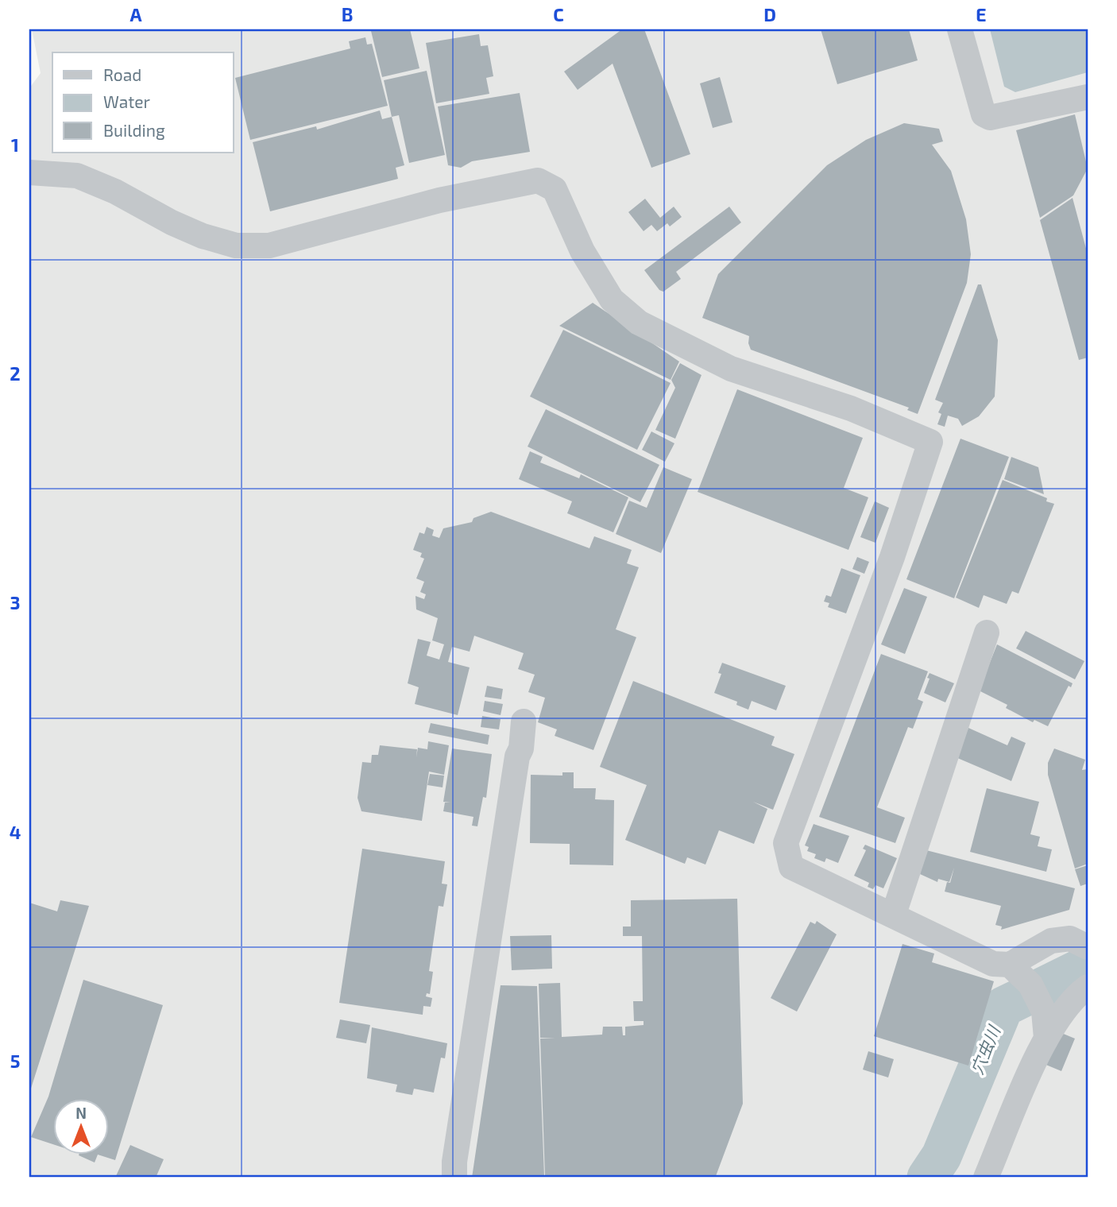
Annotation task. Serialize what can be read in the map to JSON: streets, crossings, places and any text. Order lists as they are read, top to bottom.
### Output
{
  "water": ["穴虫川"],
  "legend": ["Road", "Water", "Building"],
  "north": "top",
  "grid": {
    "columns": [
      "A",
      "B",
      "C",
      "D",
      "E"
    ],
    "rows": [
      "1",
      "2",
      "3",
      "4",
      "5"
    ]
  }
}
